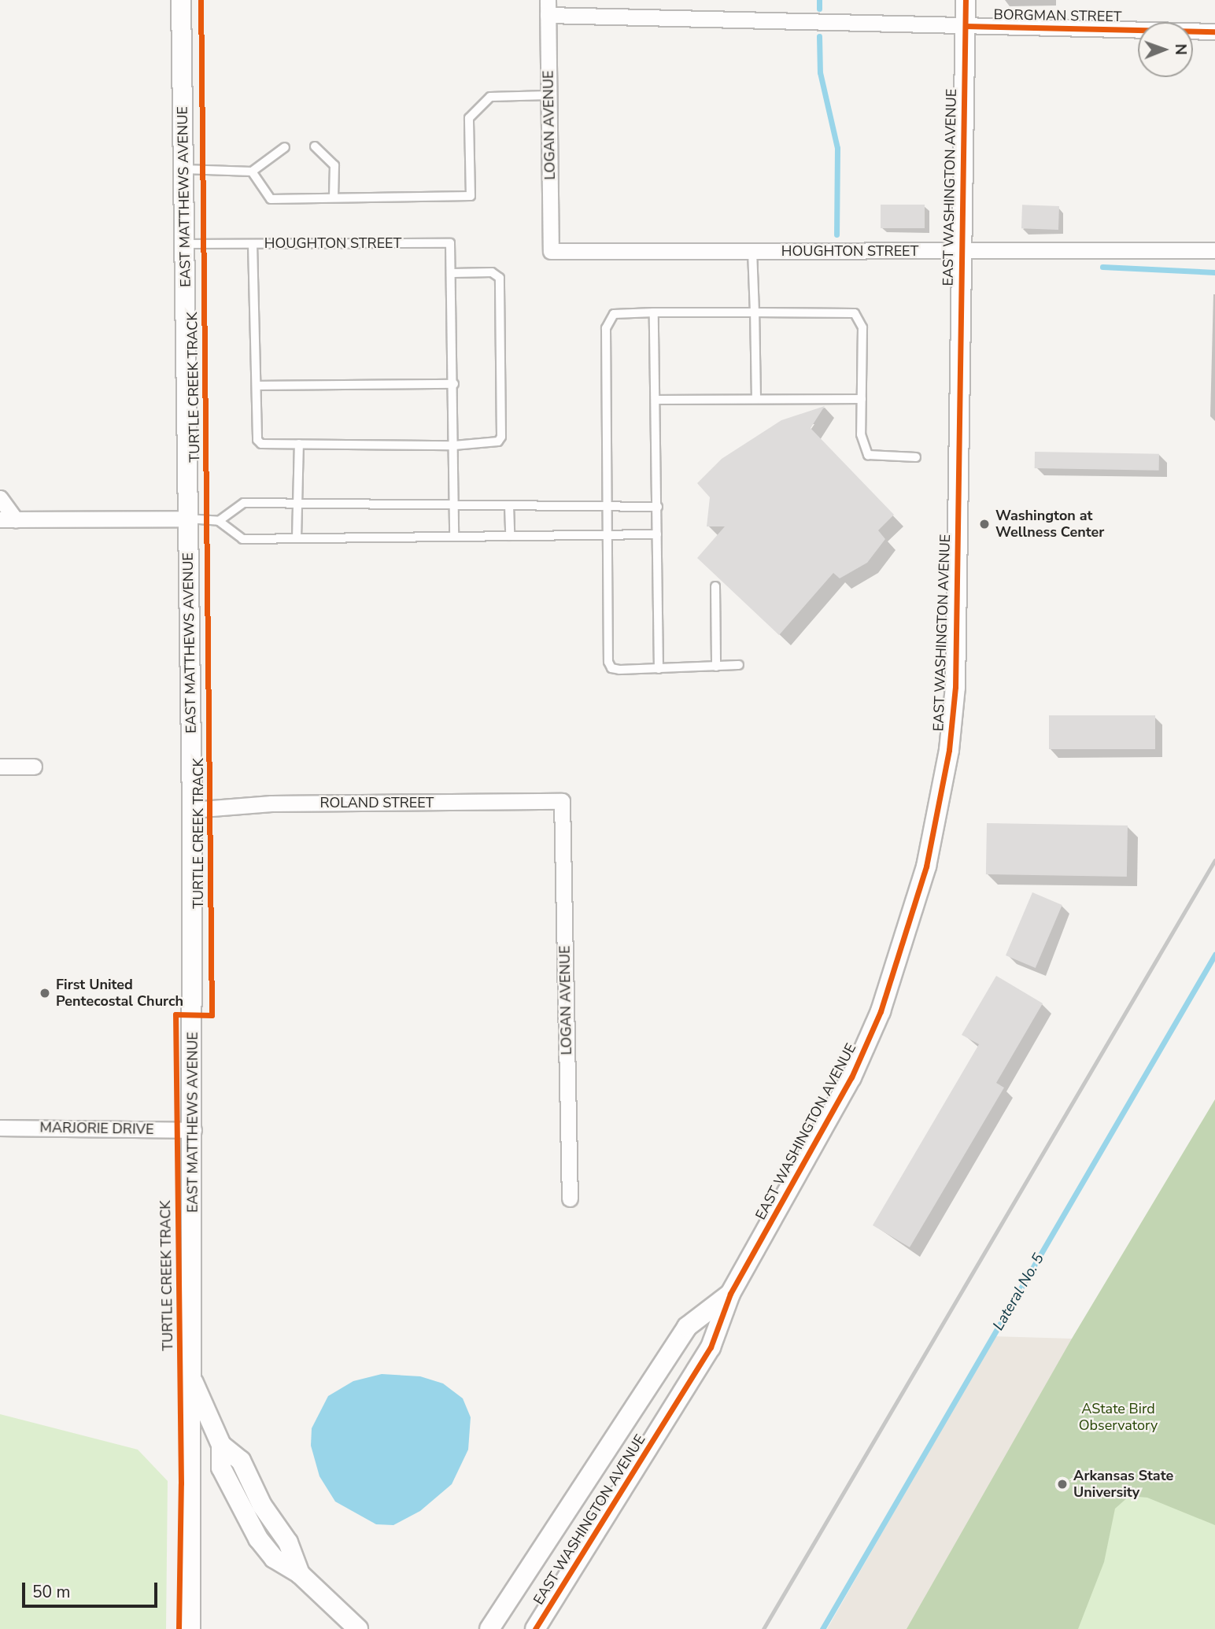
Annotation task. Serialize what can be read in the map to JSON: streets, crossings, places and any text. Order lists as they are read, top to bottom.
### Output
{
  "streets": {
    "street": [
      "BORGMAN STREET",
      "LOGAN AVENUE",
      "EAST WASHINGTON AVENUE",
      "EAST MATTHEWS AVENUE",
      "HOUGHTON STREET",
      "ROLAND STREET",
      "MARJORIE DRIVE"
    ],
    "cycle path": ["TURTLE CREEK TRACK"]
  },
  "crossings": [
    ["BORGMAN STREET", "LOGAN AVENUE"],
    ["BORGMAN STREET", "EAST WASHINGTON AVENUE"],
    ["LOGAN AVENUE", "HOUGHTON STREET"],
    ["LOGAN AVENUE", "ROLAND STREET"],
    ["EAST WASHINGTON AVENUE", "HOUGHTON STREET"],
    ["EAST MATTHEWS AVENUE", "HOUGHTON STREET"],
    ["EAST MATTHEWS AVENUE", "ROLAND STREET"],
    ["EAST MATTHEWS AVENUE", "MARJORIE DRIVE"]
  ],
  "water": ["Lateral No. 5"],
  "parks": ["AState Bird Observatory"],
  "places": ["Washington at Wellness Center", "First United Pentecostal Church", "Arkansas State University"],
  "scale_bar": "50 m",
  "north": "right"
}
